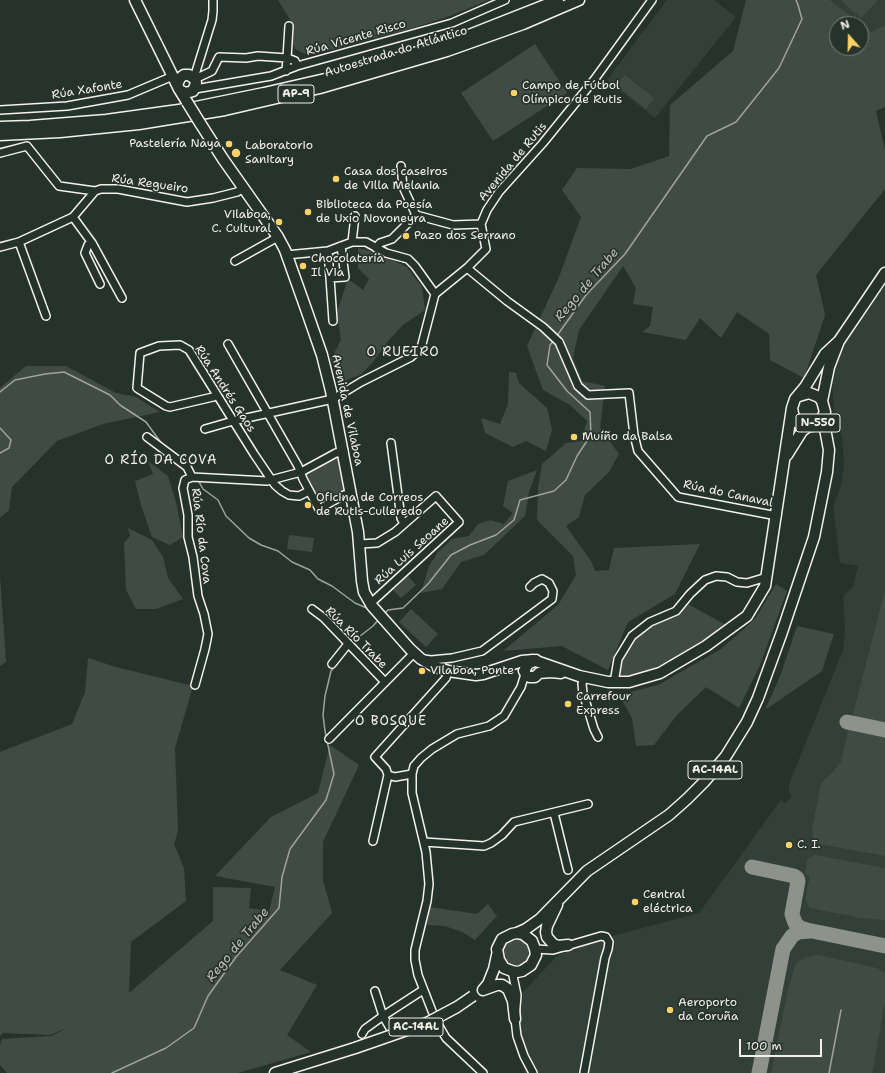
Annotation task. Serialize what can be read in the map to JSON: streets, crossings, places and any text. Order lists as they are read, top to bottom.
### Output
{
  "streets": {
    "highway": [
      "Autoestrada do Atlántico",
      "AP-9",
      "Avenida de Vilaboa",
      "N-550",
      "AC-14AL"
    ],
    "street": [
      "Rúa Vicente Risco",
      "Rúa Xafonte",
      "Avenida de Rutis",
      "Rúa Regueiro",
      "Rúa Andrés Gaos",
      "Rúa do Canaval",
      "Rúa Río da Cova",
      "Rúa Luís Seoane",
      "Rúa Río Trabe"
    ]
  },
  "crossings": [
    ["Rúa Vicente Risco", "Rúa Xafonte"],
    ["Rúa Vicente Risco", "Avenida de Vilaboa"],
    ["Rúa Xafonte", "Avenida de Vilaboa"],
    ["Rúa Regueiro", "Avenida de Vilaboa"],
    ["Rúa Andrés Gaos", "Rúa Río da Cova"],
    ["Avenida de Vilaboa", "Rúa Río da Cova"],
    ["Avenida de Vilaboa", "Rúa Luís Seoane"],
    ["N-550", "AC-14AL"]
  ],
  "districts": ["O RUEIRO", "O RÍO DA COVA", "O BOSQUE"],
  "water": ["Rego de Trabe"],
  "places": [
    "Campo de Fútbol Olímpico de Rutis",
    "Pastelería Naya",
    "Laboratorio Sanitary",
    "Casa dos caseiros de Villa Melania",
    "Biblioteca da Poesía de Uxío Novoneyra",
    "Vilaboa, C. Cultural",
    "Pazo dos Serrano",
    "Chocolatería Il Via",
    "Muíño da Balsa",
    "Oficina de Correos de Rutis-Culleredo",
    "Vilaboa, Ponte",
    "Carrefour Express",
    "C. I.",
    "Central eléctrica",
    "Aeroporto da Coruña"
  ],
  "scale_bar": "100 m",
  "north": "top"
}
